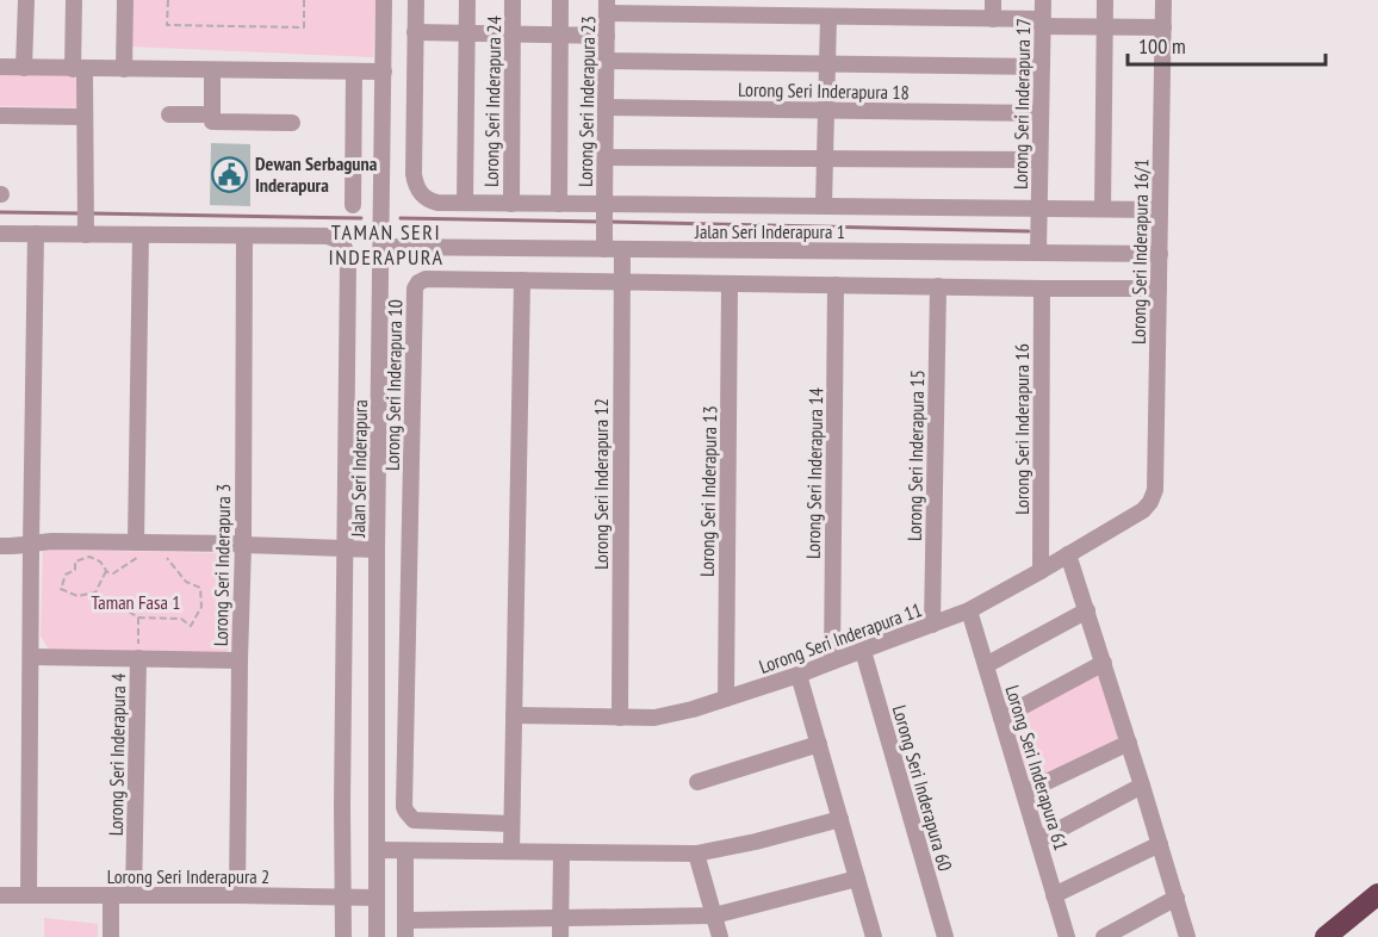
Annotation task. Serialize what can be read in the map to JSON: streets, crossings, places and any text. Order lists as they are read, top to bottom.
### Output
{
  "streets": {
    "street": [
      "Lorong Seri Inderapura 18",
      "Lorong Seri Inderapura 24",
      "Lorong Seri Inderapura 23",
      "Lorong Seri Inderapura 17",
      "Jalan Seri Inderapura 1",
      "Lorong Seri Inderapura 16/1",
      "Lorong Seri Inderapura 10",
      "Lorong Seri Inderapura 16",
      "Lorong Seri Inderapura 15",
      "Jalan Seri Inderapura",
      "Lorong Seri Inderapura 14",
      "Lorong Seri Inderapura 12",
      "Lorong Seri Inderapura 13",
      "Lorong Seri Inderapura 3",
      "Lorong Seri Inderapura 11",
      "Lorong Seri Inderapura 4",
      "Lorong Seri Inderapura 61",
      "Lorong Seri Inderapura 60",
      "Lorong Seri Inderapura 2"
    ]
  },
  "crossings": [
    ["Lorong Seri Inderapura 18", "Lorong Seri Inderapura 23"],
    ["Lorong Seri Inderapura 18", "Lorong Seri Inderapura 17"],
    ["Lorong Seri Inderapura 23", "Jalan Seri Inderapura 1"],
    ["Lorong Seri Inderapura 17", "Jalan Seri Inderapura 1"],
    ["Jalan Seri Inderapura 1", "Lorong Seri Inderapura 16/1"],
    ["Jalan Seri Inderapura 1", "Jalan Seri Inderapura"],
    ["Jalan Seri Inderapura 1", "Lorong Seri Inderapura 12"],
    ["Lorong Seri Inderapura 16/1", "Lorong Seri Inderapura 11"],
    ["Lorong Seri Inderapura 16", "Lorong Seri Inderapura 11"],
    ["Lorong Seri Inderapura 15", "Lorong Seri Inderapura 11"],
    ["Jalan Seri Inderapura", "Lorong Seri Inderapura 2"],
    ["Lorong Seri Inderapura 14", "Lorong Seri Inderapura 11"],
    ["Lorong Seri Inderapura 12", "Lorong Seri Inderapura 11"],
    ["Lorong Seri Inderapura 13", "Lorong Seri Inderapura 11"],
    ["Lorong Seri Inderapura 3", "Lorong Seri Inderapura 2"],
    ["Lorong Seri Inderapura 11", "Lorong Seri Inderapura 61"],
    ["Lorong Seri Inderapura 11", "Lorong Seri Inderapura 60"],
    ["Lorong Seri Inderapura 4", "Lorong Seri Inderapura 2"]
  ],
  "districts": ["TAMAN SERI INDERAPURA"],
  "parks": ["Taman Fasa 1"],
  "places": {
    "public building": ["Dewan Serbaguna Inderapura"]
  },
  "scale_bar": "100 m"
}
